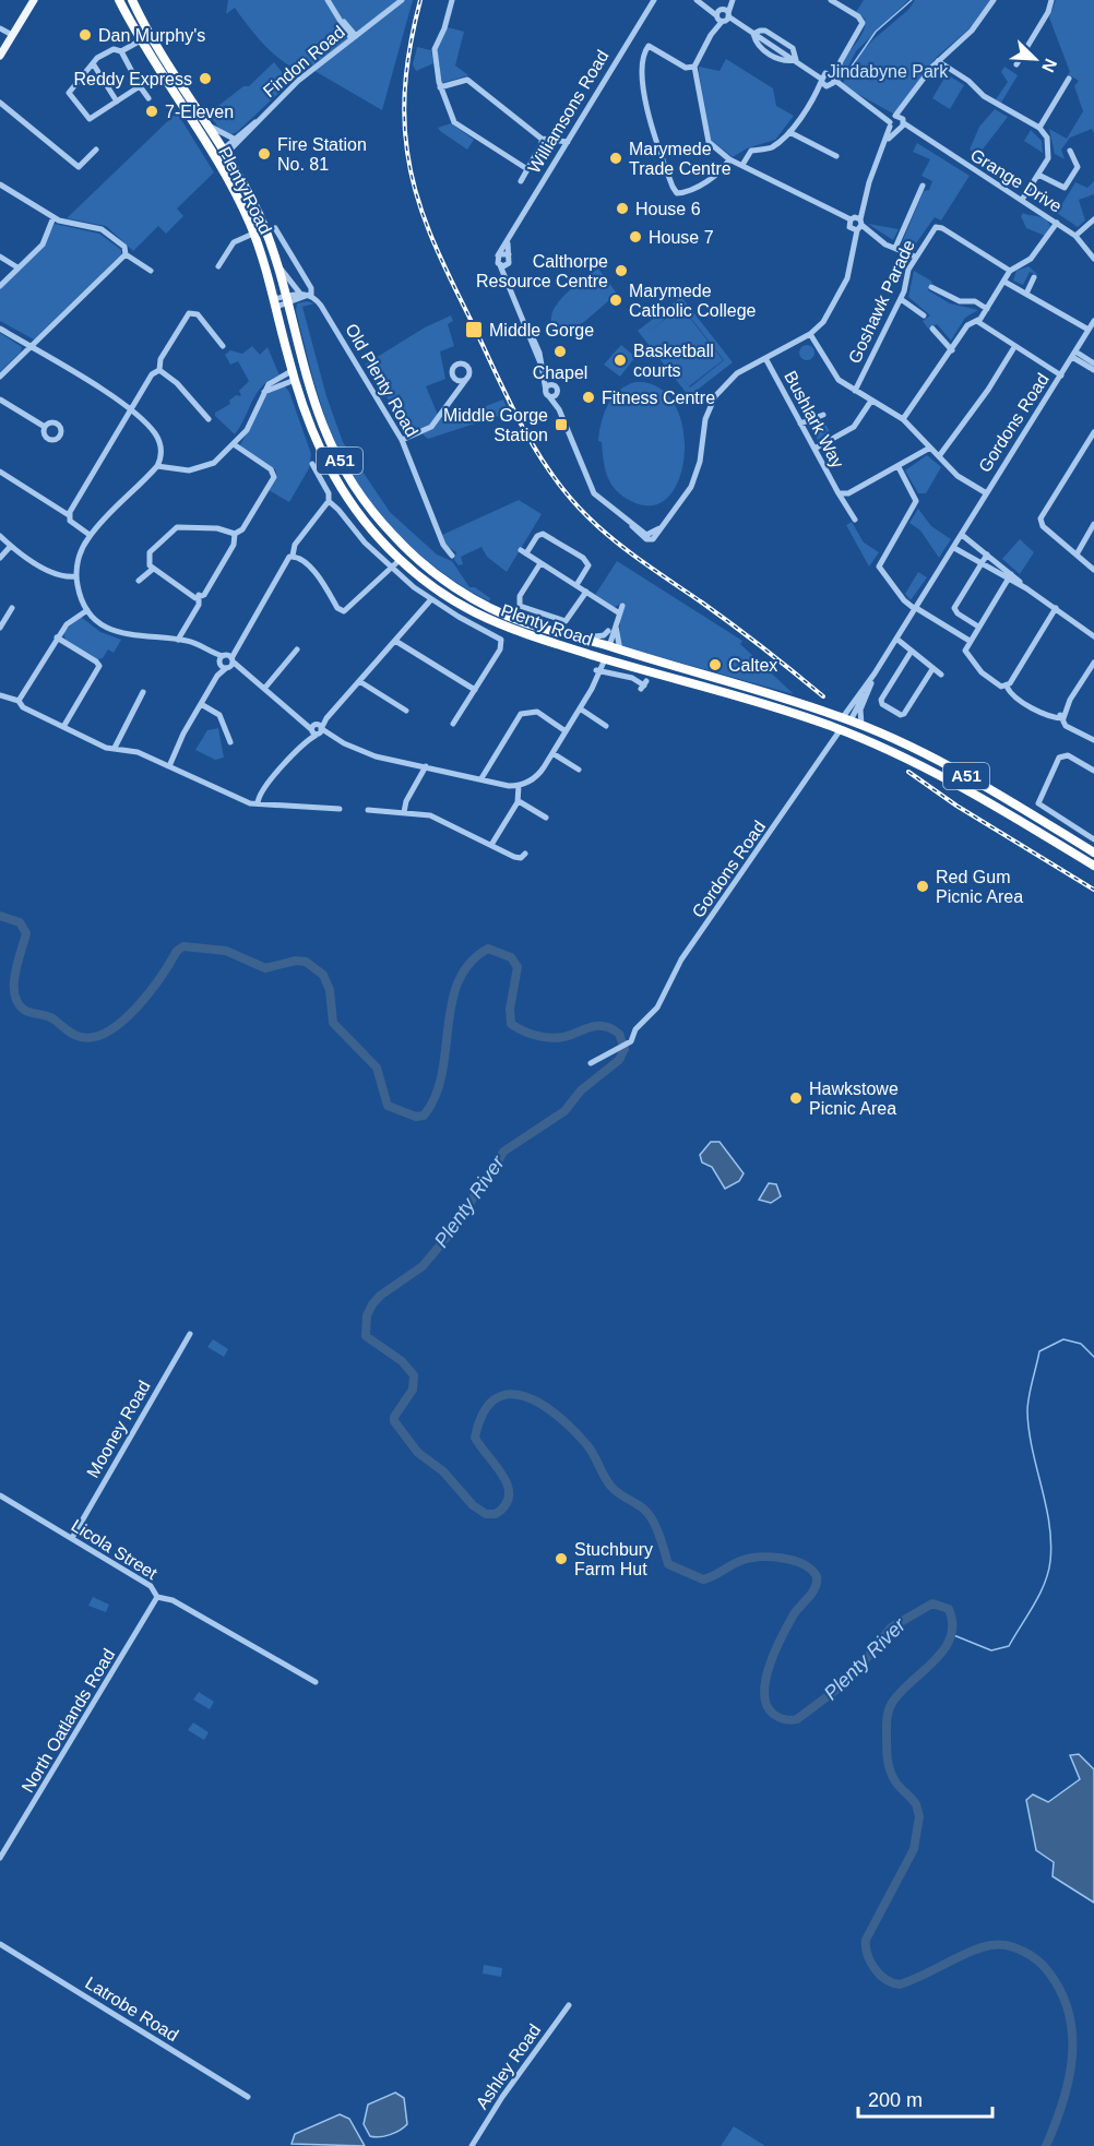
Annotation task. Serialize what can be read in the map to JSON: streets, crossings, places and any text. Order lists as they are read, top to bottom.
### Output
{
  "streets": {
    "highway": [
      "Findon Road",
      "Plenty Road",
      "Gordons Road",
      "A51"
    ],
    "street": [
      "Williamsons Road",
      "Grange Drive",
      "Goshawk Parade",
      "Old Plenty Road",
      "Bushlark Way",
      "Mooney Road",
      "Licola Street",
      "North Oatlands Road",
      "Latrobe Road",
      "Ashley Road"
    ]
  },
  "crossings": [
    ["Findon Road", "Plenty Road"],
    ["Plenty Road", "Gordons Road"],
    ["Mooney Road", "Licola Street"],
    ["Licola Street", "North Oatlands Road"]
  ],
  "water": ["Plenty River"],
  "parks": ["Jindabyne Park"],
  "places": {
    "other": [
      "Dan Murphy's",
      "Reddy Express",
      "7-Eleven",
      "Fire Station No. 81",
      "Marymede Trade Centre",
      "House 6",
      "House 7",
      "Calthorpe Resource Centre",
      "Marymede Catholic College",
      "Chapel",
      "Basketball courts",
      "Fitness Centre",
      "Caltex",
      "Red Gum Picnic Area",
      "Hawkstowe Picnic Area",
      "Stuchbury Farm Hut"
    ],
    "transit": ["Middle Gorge", "Middle Gorge Station"]
  },
  "scale_bar": "200 m",
  "north": "bottom right"
}
